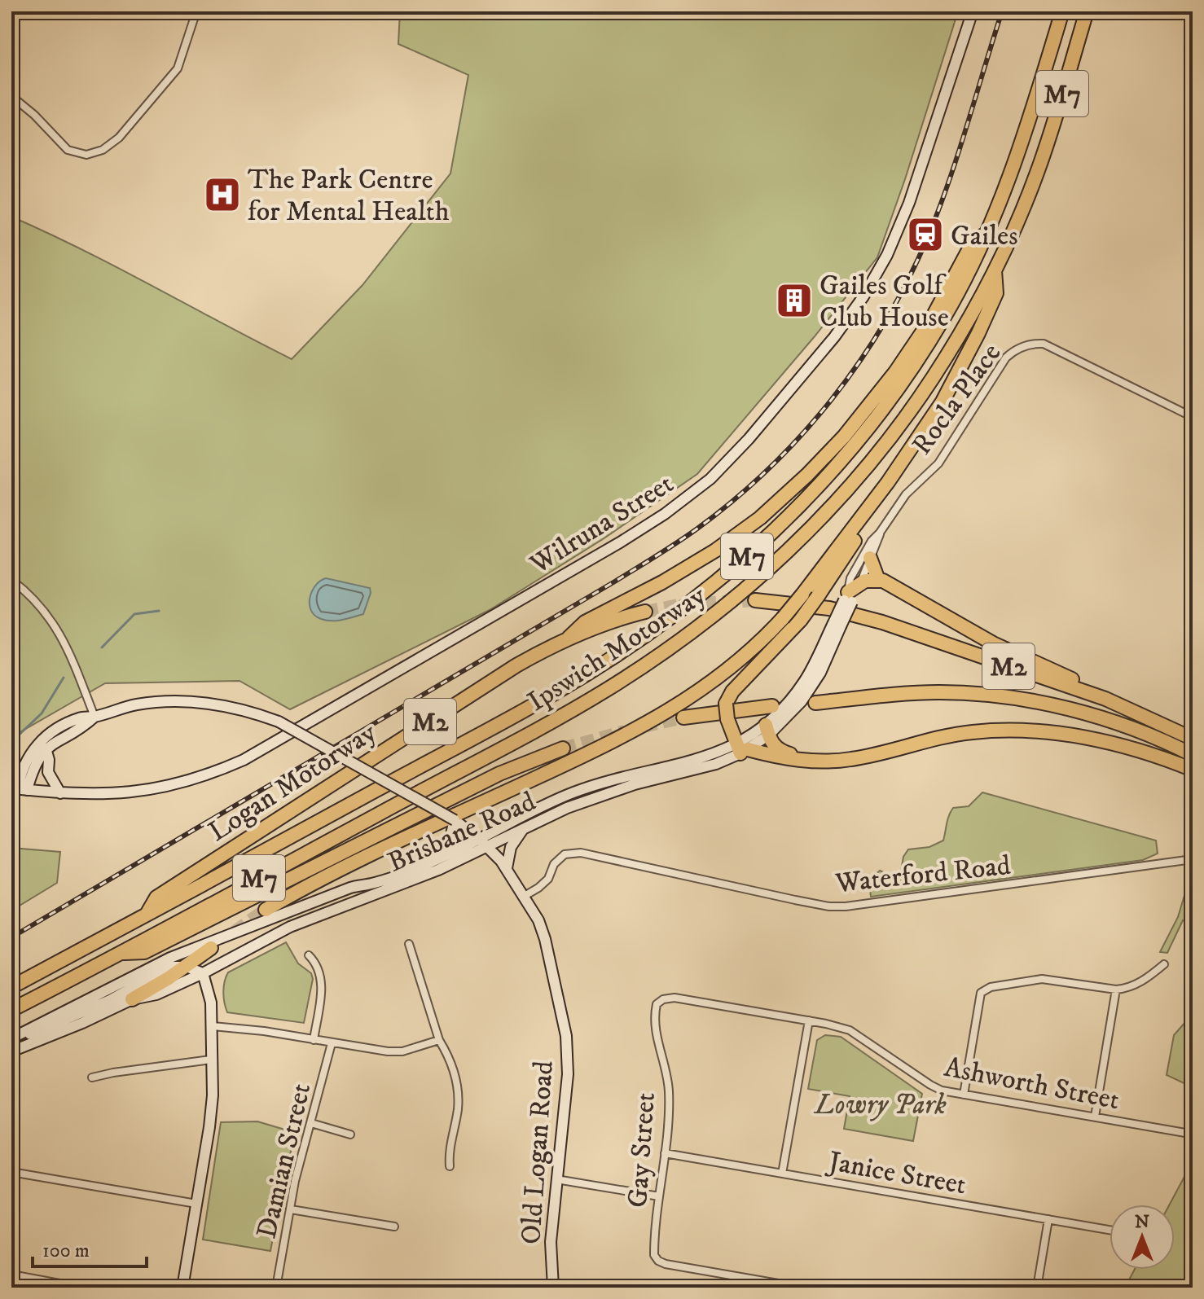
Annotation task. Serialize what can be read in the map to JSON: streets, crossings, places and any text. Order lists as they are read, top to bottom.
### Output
{
  "streets": {
    "highway": [
      "M7",
      "Ipswich Motorway",
      "M2",
      "Logan Motorway"
    ],
    "main road": ["Wilruna Street", "Brisbane Road", "Old Logan Road"],
    "street": [
      "Rocla Place",
      "Waterford Road",
      "Ashworth Street",
      "Gay Street",
      "Damian Street",
      "Janice Street"
    ]
  },
  "crossings": [
    ["Rocla Place", "Brisbane Road"],
    ["Wilruna Street", "Old Logan Road"],
    ["Ipswich Motorway", "Logan Motorway"],
    ["Brisbane Road", "Old Logan Road"],
    ["Waterford Road", "Old Logan Road"],
    ["Ashworth Street", "Gay Street"],
    ["Gay Street", "Janice Street"]
  ],
  "parks": ["Lowry Park"],
  "places": {
    "hospital": ["The Park Centre for Mental Health"],
    "station": ["Gailes"],
    "building": ["Gailes Golf Club House"]
  },
  "scale_bar": "100 m",
  "north": "top"
}
